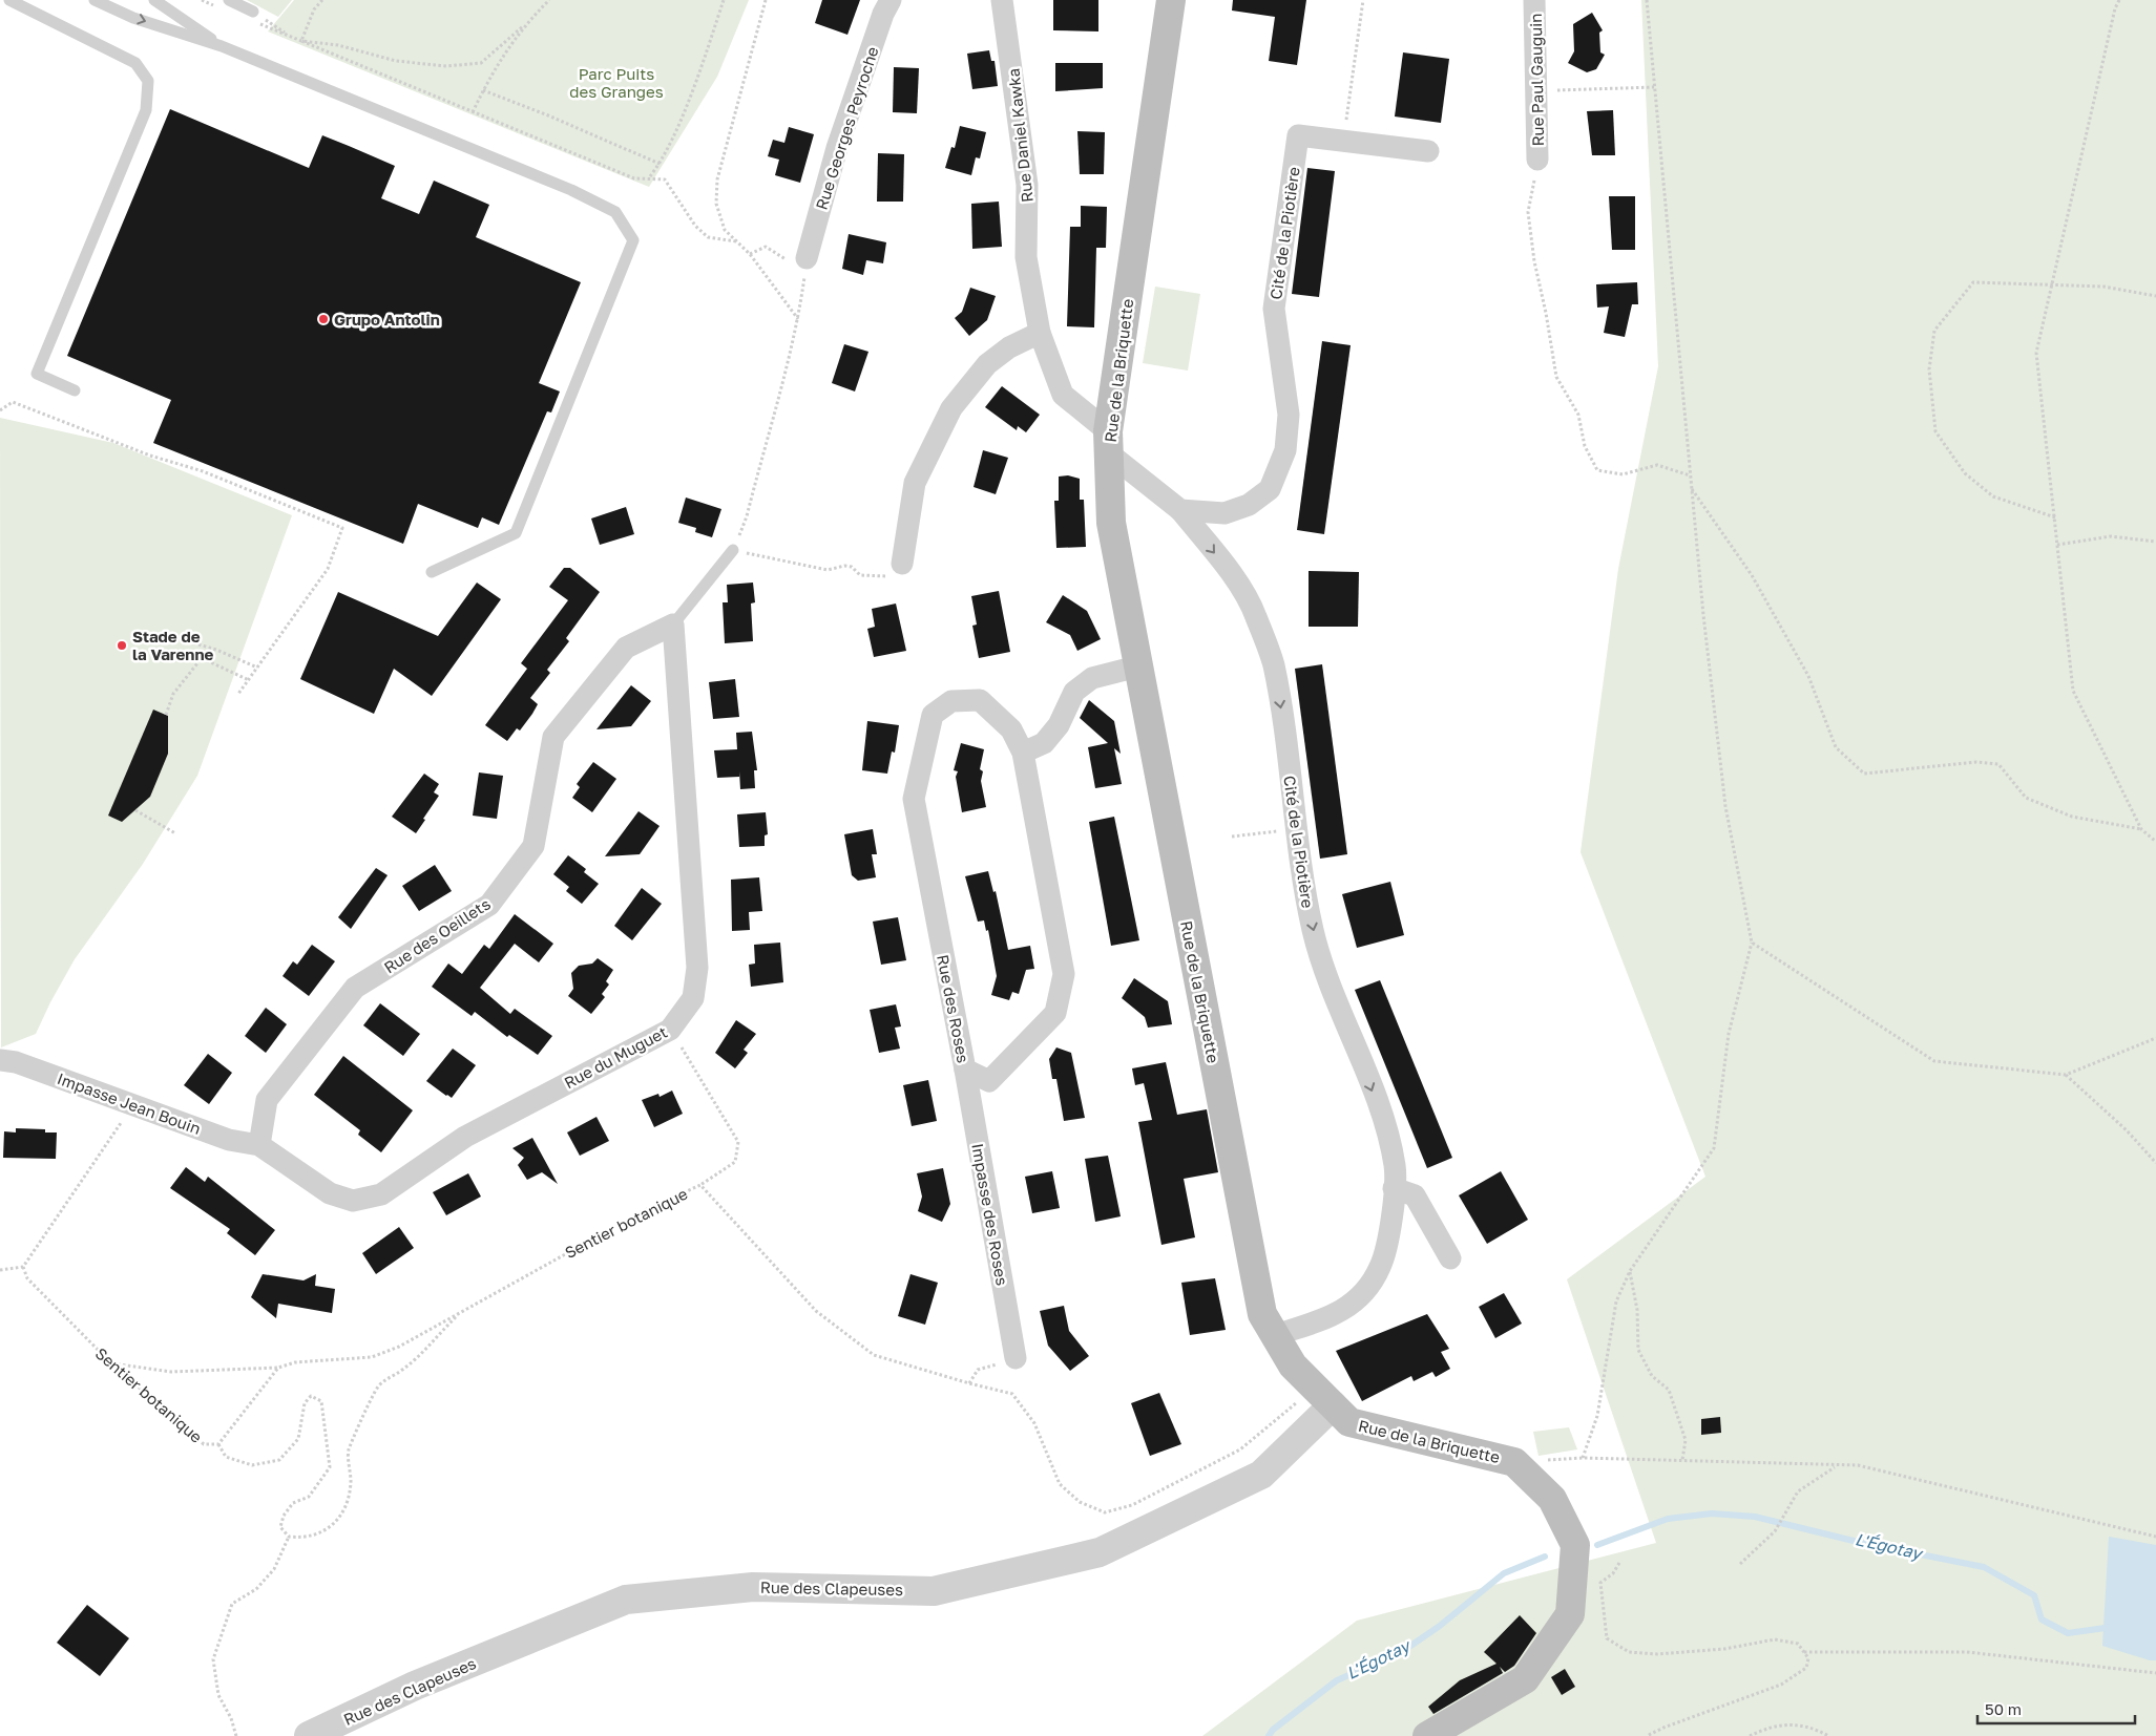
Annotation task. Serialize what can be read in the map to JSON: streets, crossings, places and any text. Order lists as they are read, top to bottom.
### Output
{
  "streets": {
    "main road": ["Rue de la Briquette"],
    "street": [
      "Rue Paul Gauguin",
      "Rue Georges Peyroche",
      "Rue Daniel Kawka",
      "Cité de la Piotière",
      "Rue des Oeillets",
      "Rue des Roses",
      "Rue du Muguet",
      "Impasse Jean Bouin",
      "Impasse des Roses",
      "Rue des Clapeuses"
    ],
    "path": ["Sentier botanique"]
  },
  "crossings": [
    ["Rue Daniel Kawka", "Cité de la Piotière"],
    ["Rue Daniel Kawka", "Rue de la Briquette"],
    ["Cité de la Piotière", "Rue de la Briquette"],
    ["Rue de la Briquette", "Sentier botanique"],
    ["Rue de la Briquette", "Rue des Clapeuses"],
    ["Rue des Oeillets", "Rue du Muguet"],
    ["Rue des Oeillets", "Impasse Jean Bouin"],
    ["Rue des Roses", "Impasse des Roses"],
    ["Rue du Muguet", "Impasse Jean Bouin"],
    ["Sentier botanique", "Rue des Clapeuses"]
  ],
  "one_way": ["Cité de la Piotière"],
  "water": ["L'Égotay"],
  "parks": ["Parc Puits des Granges"],
  "places": ["Grupo Antolin", "Stade de la Varenne"],
  "scale_bar": "50 m"
}
